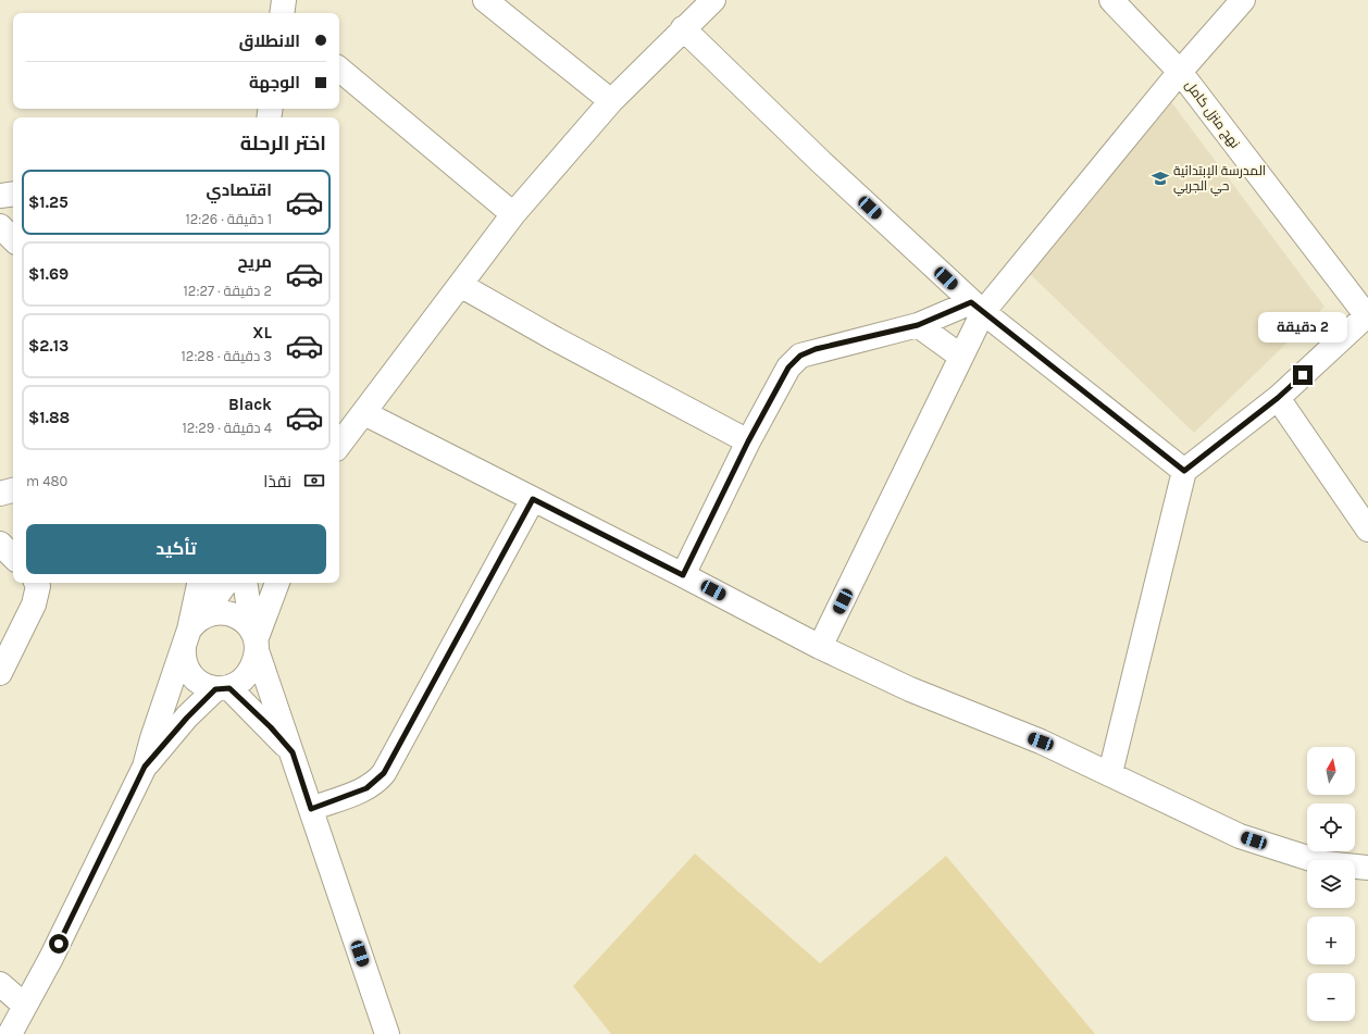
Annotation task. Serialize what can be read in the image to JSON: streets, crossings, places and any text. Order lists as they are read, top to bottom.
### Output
{
  "streets": {
    "street": ["نهج منزل كامل"]
  },
  "places": {
    "school or university": ["المدرسة الإبتدائية حي الجربي"]
  },
  "north": "top",
  "page": {
    "banner": ["الانطلاق", "الوجهة"],
    "heading": "اختر الرحلة",
    "list": [
      {
        "name": "اقتصادي",
        "note": "1 دقيقة · 12:26",
        "value": "$1.25"
      },
      {
        "name": "مريح",
        "note": "2 دقيقة · 12:27",
        "value": "$1.69"
      },
      {
        "name": "XL",
        "note": "3 دقيقة · 12:28",
        "value": "$2.13"
      },
      {
        "name": "Black",
        "note": "4 دقيقة · 12:29",
        "value": "$1.88"
      }
    ],
    "bubble": "2 دقيقة",
    "pay": ["نقدًا", "480 m"],
    "buttons": "تأكيد",
    "map_buttons": ["+", "−"]
  }
}
